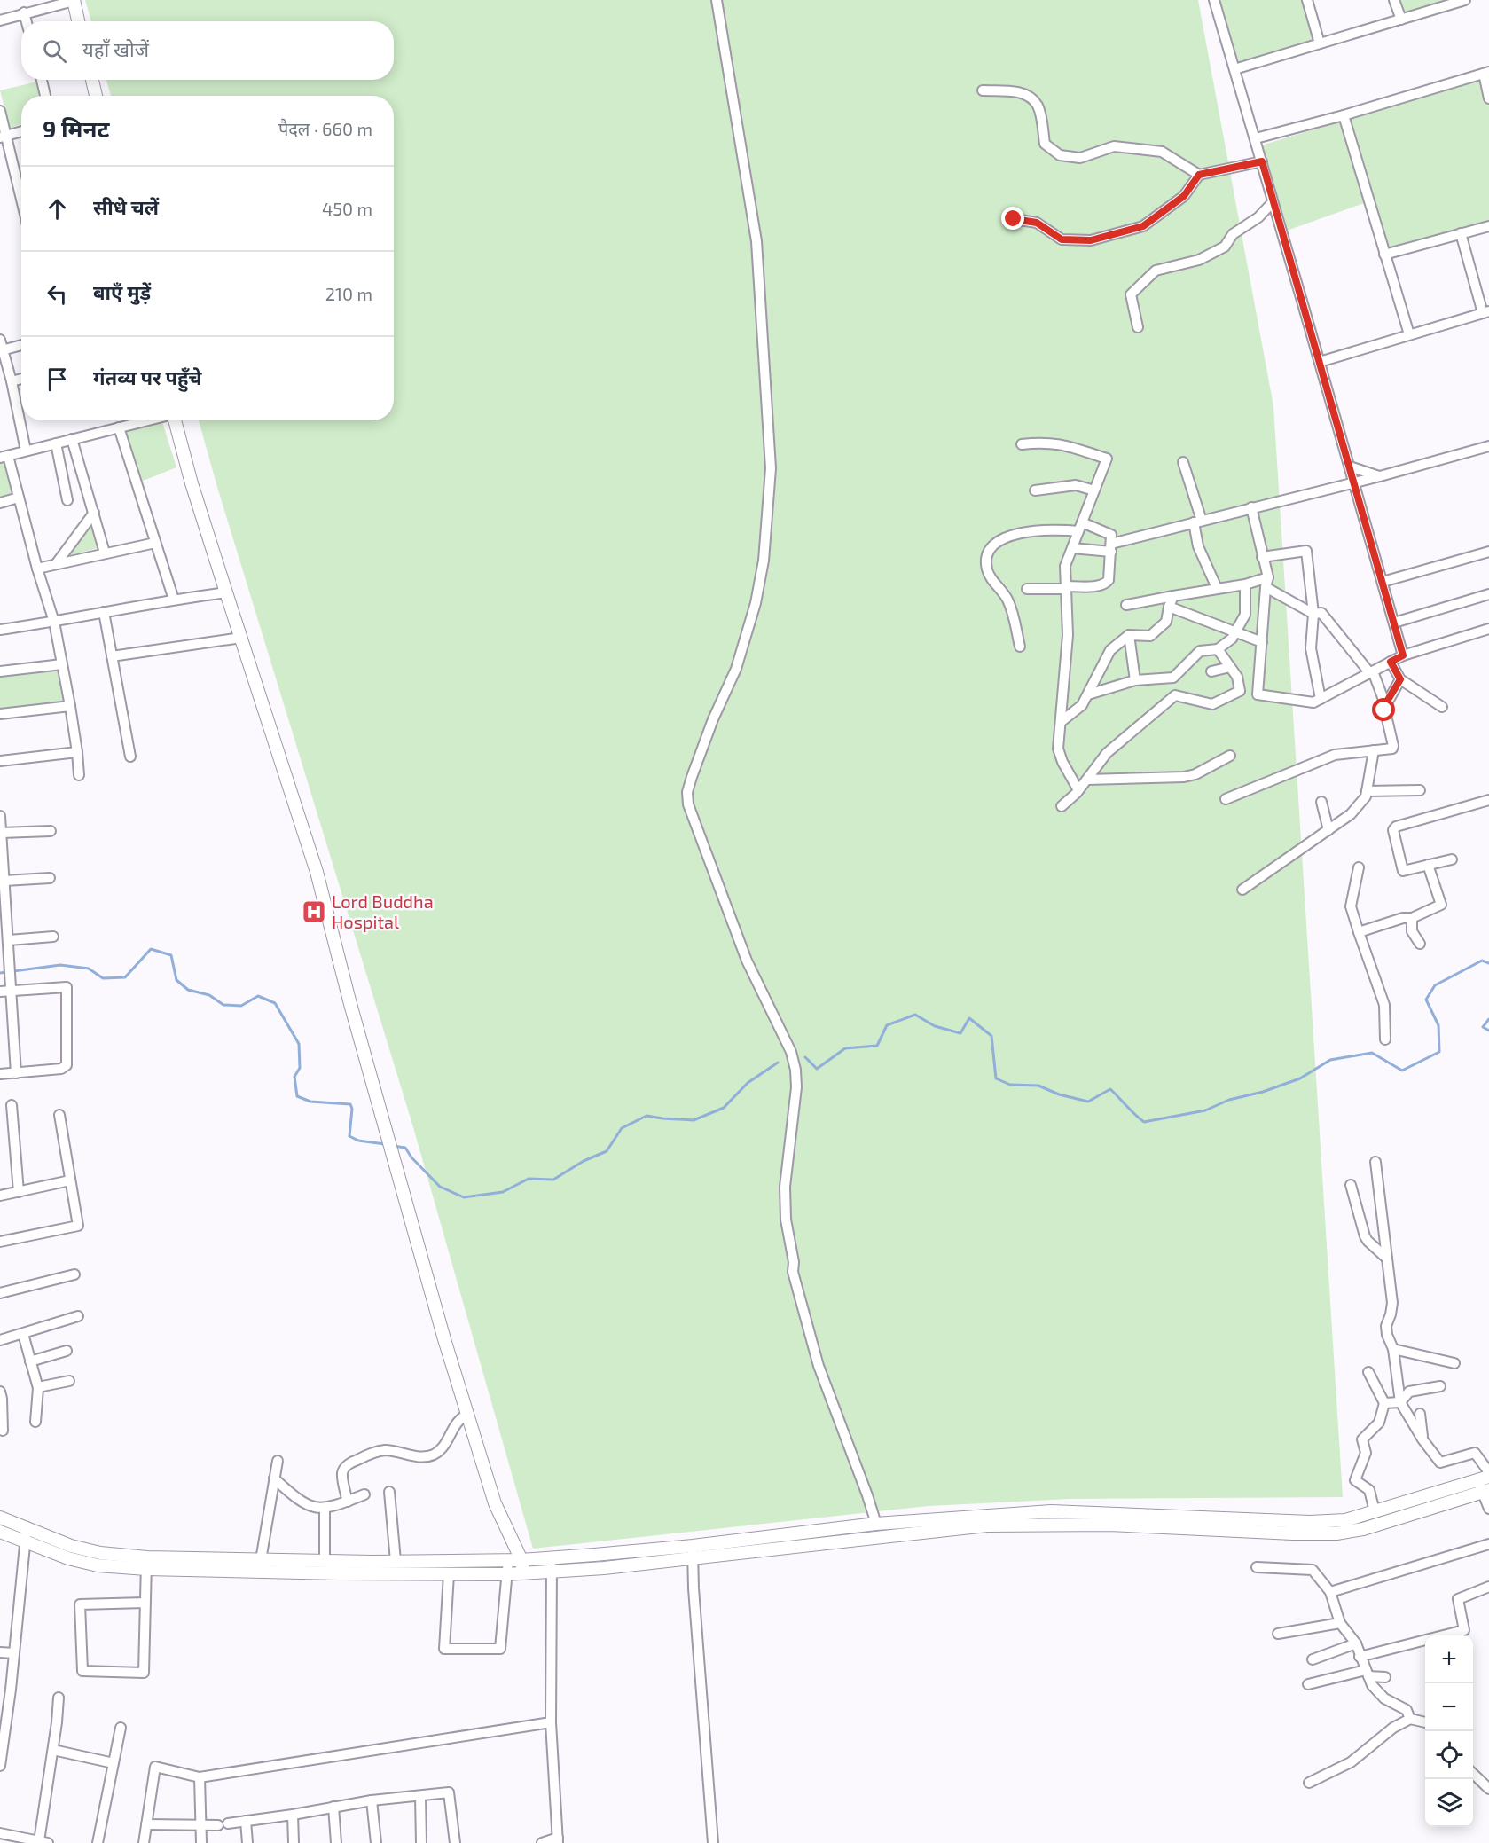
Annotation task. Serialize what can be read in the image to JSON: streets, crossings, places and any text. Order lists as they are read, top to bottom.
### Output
{
  "places": {
    "hospital": ["Lord Buddha Hospital"]
  },
  "page": {
    "search": "यहाँ खोजें",
    "heading": ["9 मिनट", "पैदल · 660 m"],
    "list": [
      ["सीधे चलें", "450 m"],
      ["बाएँ मुड़ें", "210 m"],
      "गंतव्य पर पहुँचे"
    ],
    "map_buttons": ["+", "−"]
  }
}
